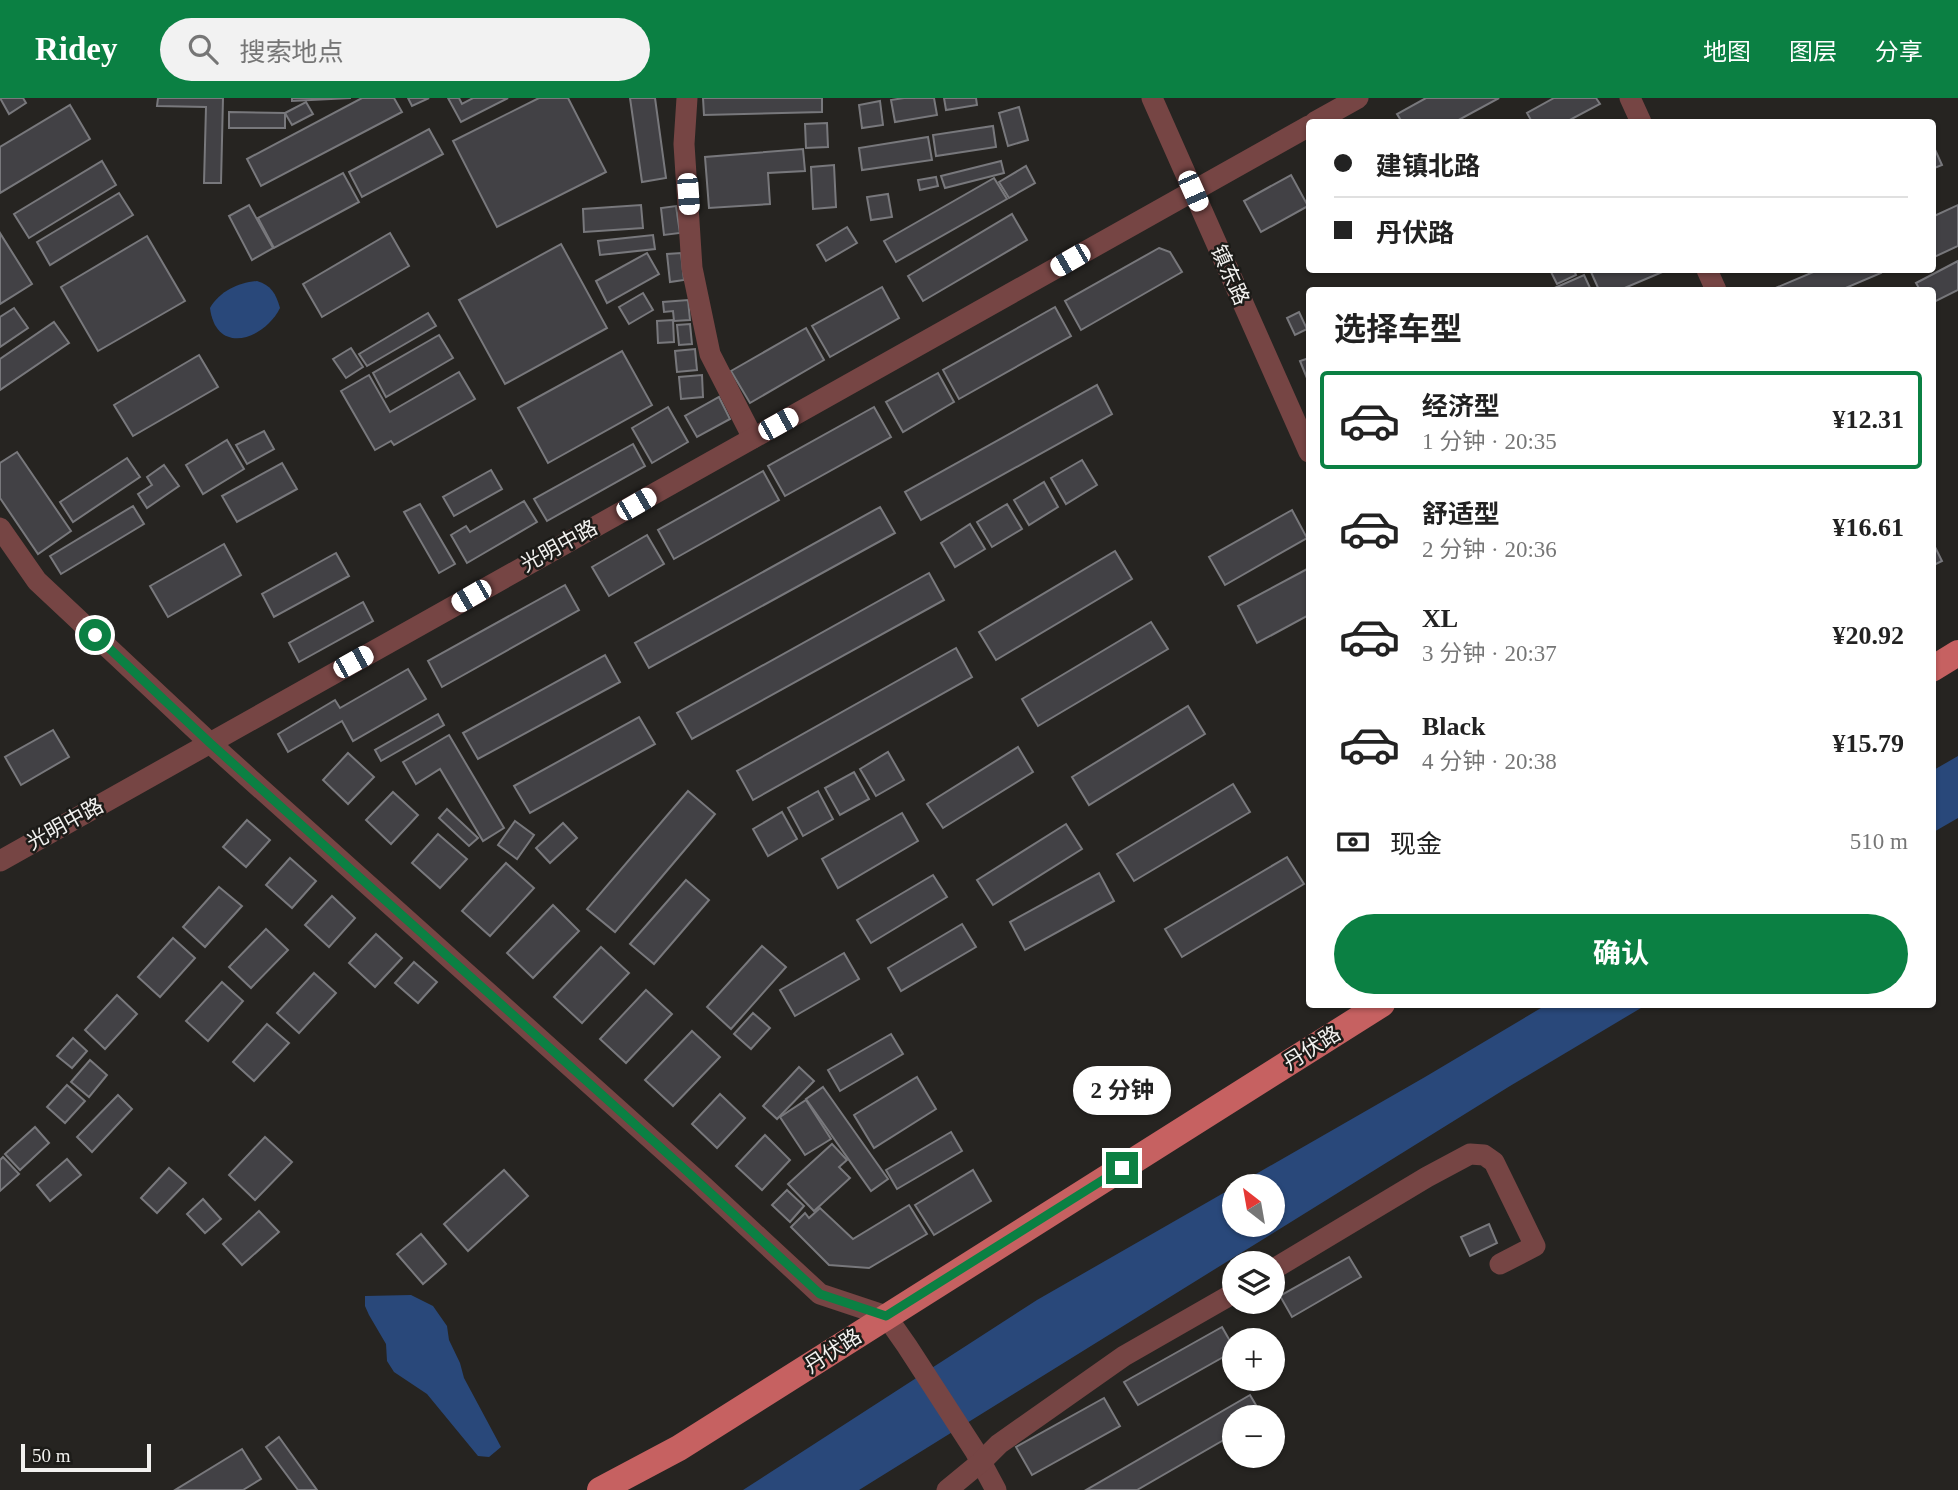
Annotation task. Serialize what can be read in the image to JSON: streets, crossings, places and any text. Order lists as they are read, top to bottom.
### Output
{
  "streets": {
    "main road": ["丹伏路"],
    "street": ["镇东路", "光明中路"]
  },
  "crossings": [
    ["镇东路", "光明中路"]
  ],
  "scale_bar": "50 m",
  "north": "top left",
  "page": {
    "header": "Ridey",
    "search": "搜索地点",
    "nav": ["地图", "图层", "分享"],
    "banner": ["建镇北路", "丹伏路"],
    "heading": "选择车型",
    "list": [
      {
        "name": "经济型",
        "note": "1 分钟 · 20:35",
        "value": "¥12.31"
      },
      {
        "name": "舒适型",
        "note": "2 分钟 · 20:36",
        "value": "¥16.61"
      },
      {
        "name": "XL",
        "note": "3 分钟 · 20:37",
        "value": "¥20.92"
      },
      {
        "name": "Black",
        "note": "4 分钟 · 20:38",
        "value": "¥15.79"
      }
    ],
    "pay": ["现金", "510 m"],
    "buttons": "确认",
    "bubble": "2 分钟",
    "map_buttons": ["+", "−"],
    "scale": "50 m"
  }
}
